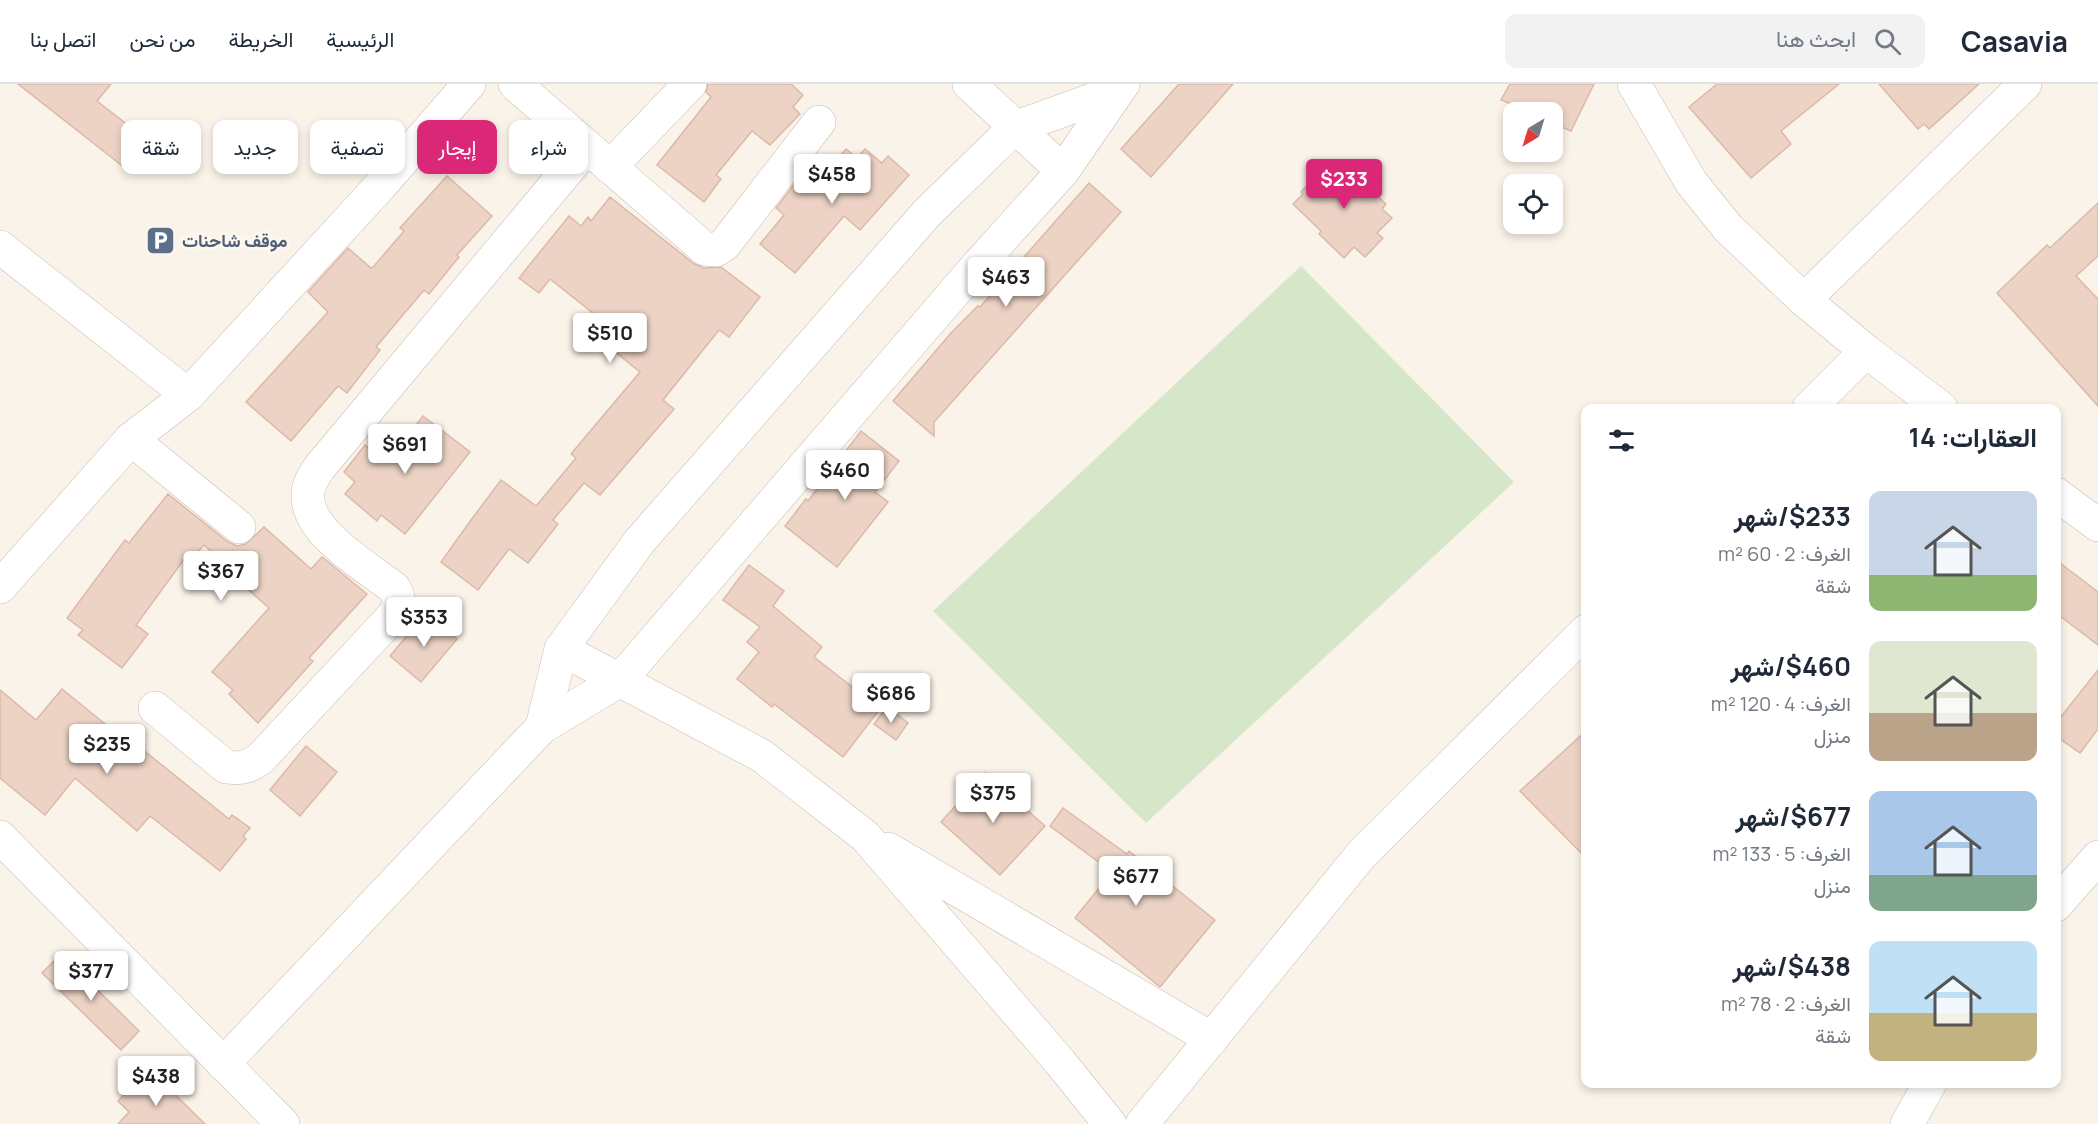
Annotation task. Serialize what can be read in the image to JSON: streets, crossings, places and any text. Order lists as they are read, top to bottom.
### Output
{
  "places": {
    "parking": ["موقف شاحنات"]
  },
  "north": "bottom left",
  "page": {
    "header": "Casavia",
    "search": "ابحث هنا",
    "nav": [
      "الرئيسية",
      "الخريطة",
      "من نحن",
      "اتصل بنا"
    ],
    "chip": [
      "شراء",
      "إيجار",
      "تصفية",
      "جديد",
      "شقة"
    ],
    "price": [
      "$458",
      "$233",
      "$463",
      "$510",
      "$691",
      "$460",
      "$367",
      "$353",
      "$686",
      "$235",
      "$375",
      "$677",
      "$377",
      "$438"
    ],
    "heading": "العقارات: 14",
    "list": [
      {
        "name": "$233/شهر",
        "note": "الغرف: 2 · 60 m² · شقة"
      },
      {
        "name": "$460/شهر",
        "note": "الغرف: 4 · 120 m² · منزل"
      },
      {
        "name": "$677/شهر",
        "note": "الغرف: 5 · 133 m² · منزل"
      },
      {
        "name": "$438/شهر",
        "note": "الغرف: 2 · 78 m² · شقة"
      }
    ]
  }
}
